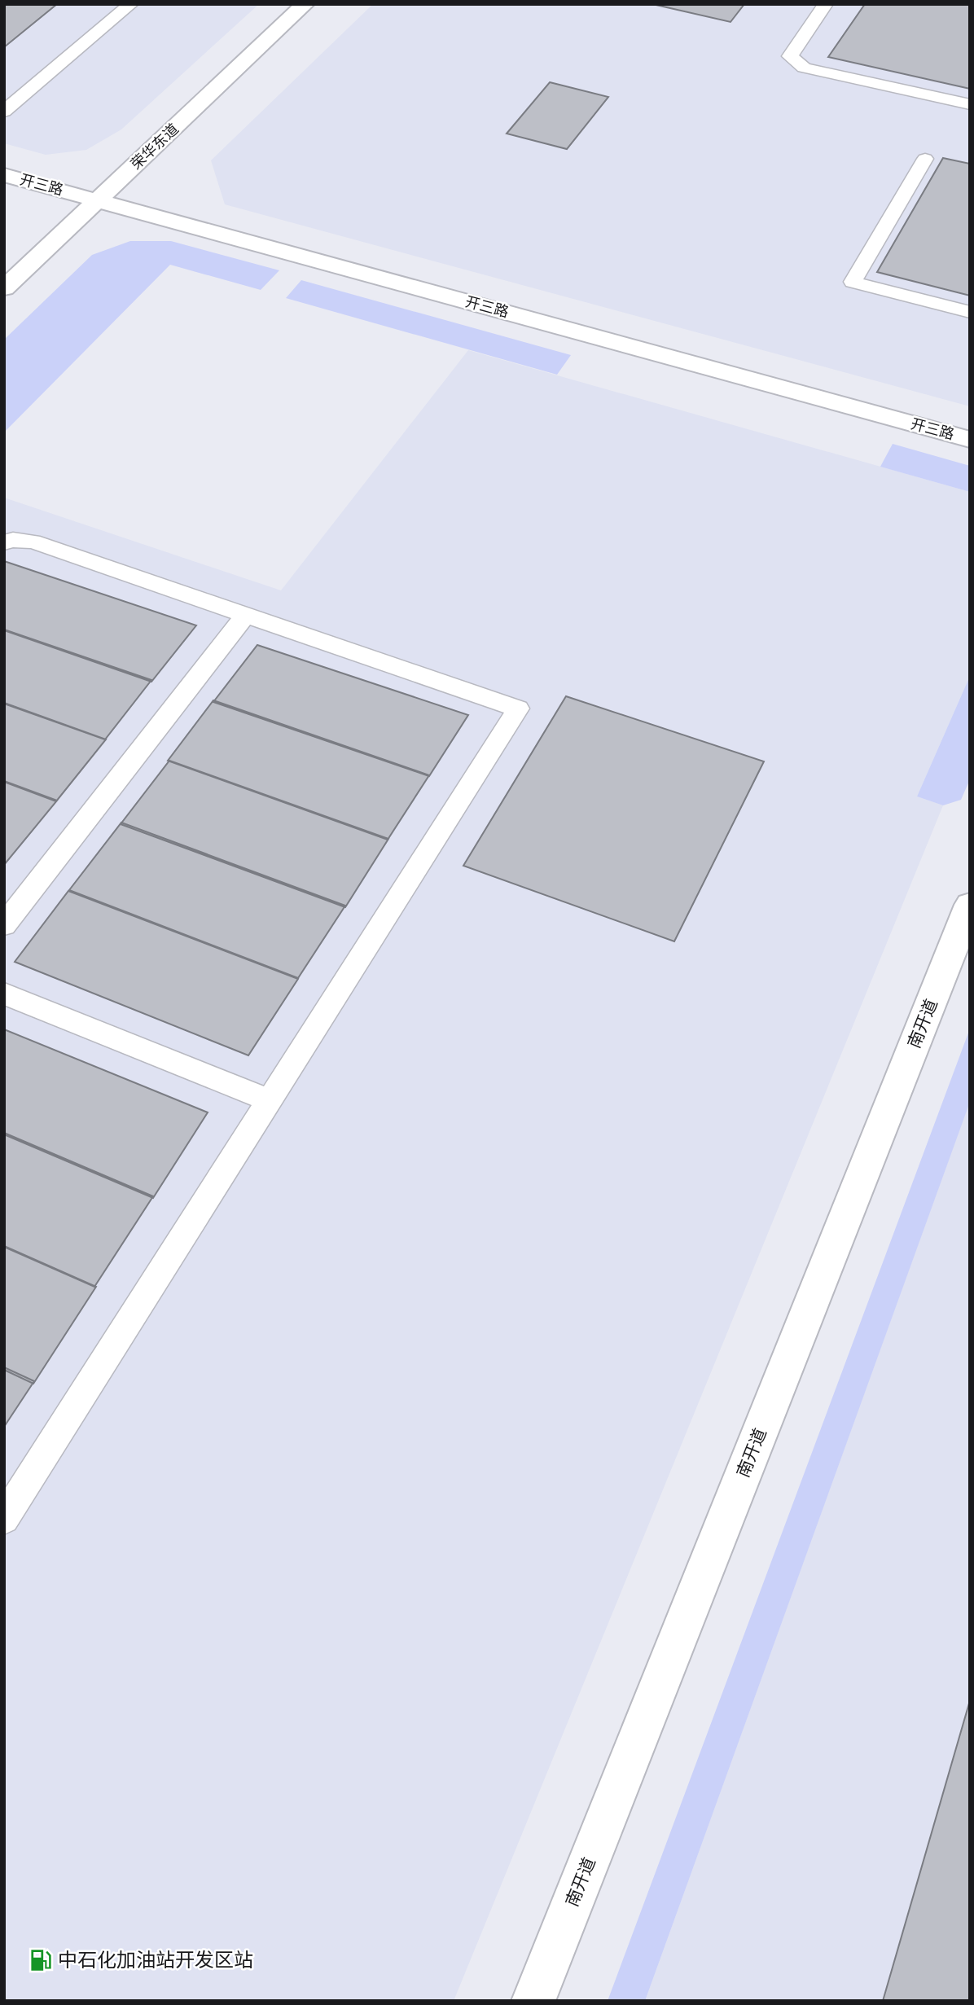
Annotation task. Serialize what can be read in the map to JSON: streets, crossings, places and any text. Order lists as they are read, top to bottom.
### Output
{
  "streets": {
    "street": ["荣华东道", "开三路", "南开道"]
  },
  "crossings": [
    ["荣华东道", "开三路"]
  ],
  "places": {
    "fuel station": ["中石化加油站开发区站"]
  }
}
